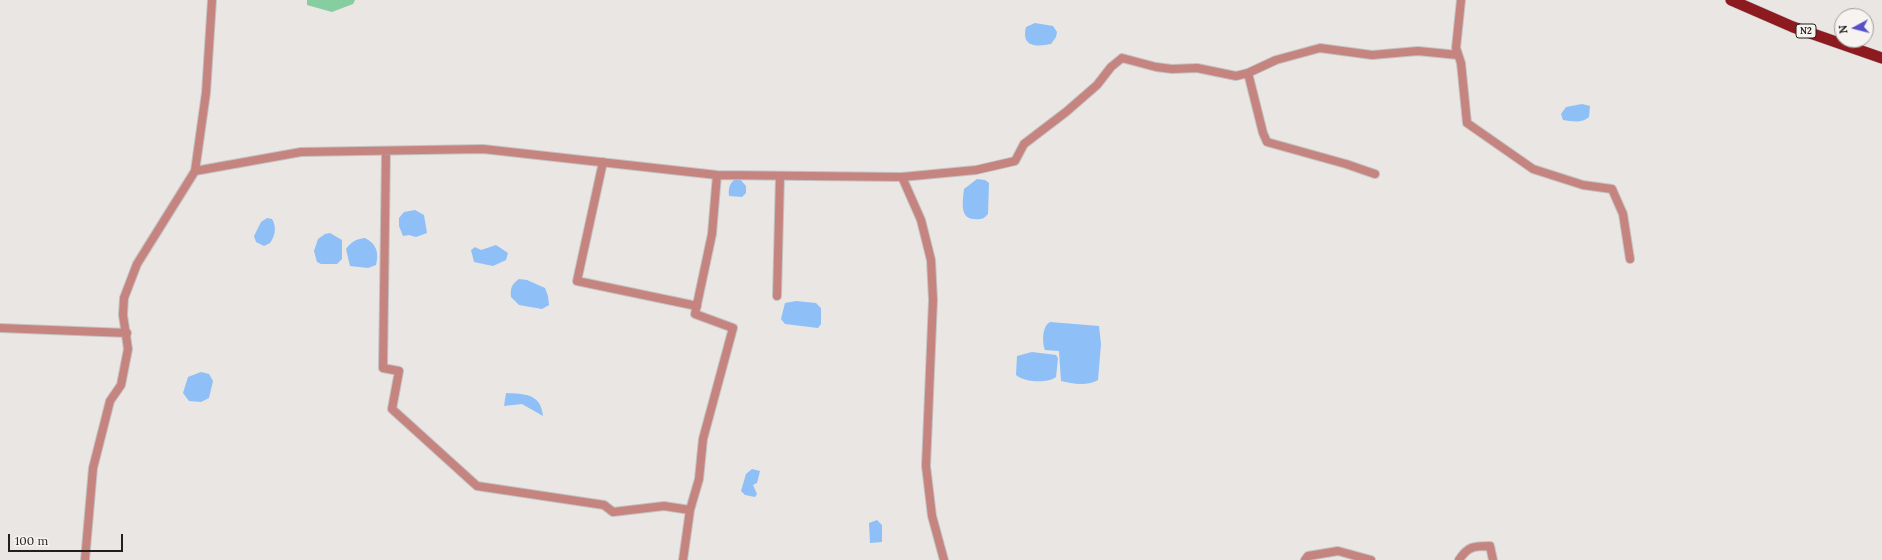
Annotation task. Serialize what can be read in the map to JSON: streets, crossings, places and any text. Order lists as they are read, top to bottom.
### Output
{
  "streets": {
    "highway": ["N2"]
  },
  "scale_bar": "100 m",
  "north": "left"
}
